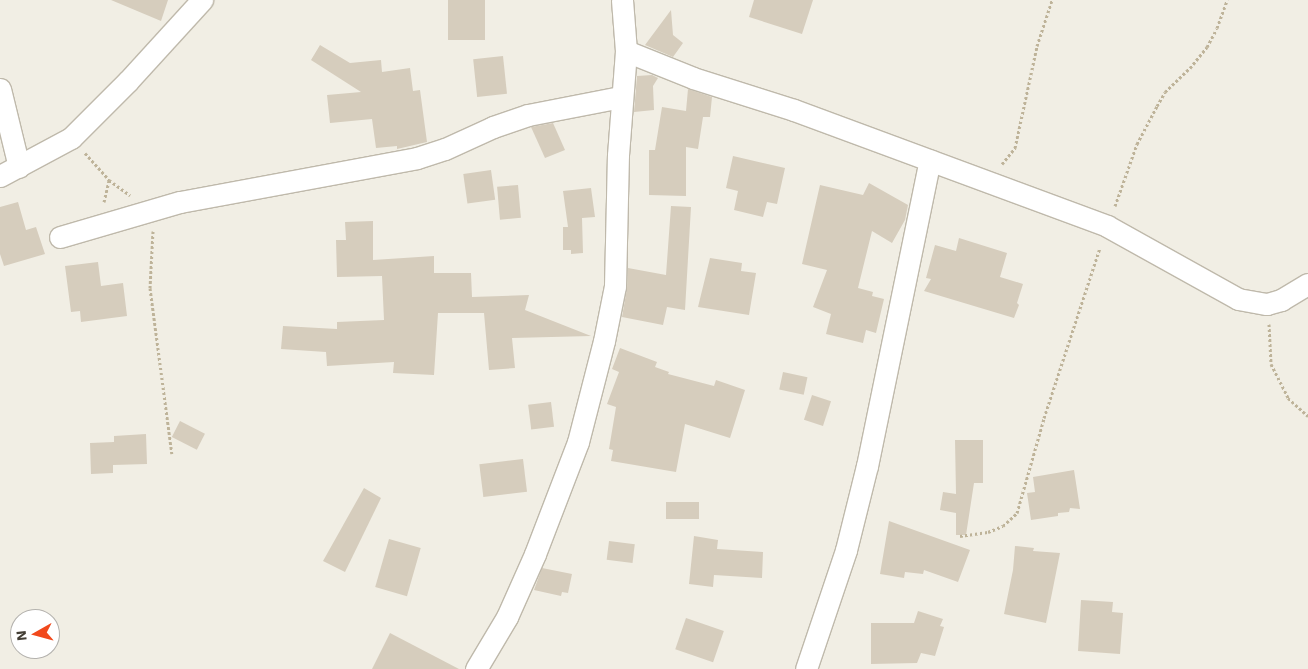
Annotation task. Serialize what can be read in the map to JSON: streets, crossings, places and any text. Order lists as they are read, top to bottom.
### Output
{
  "north": "left"
}
